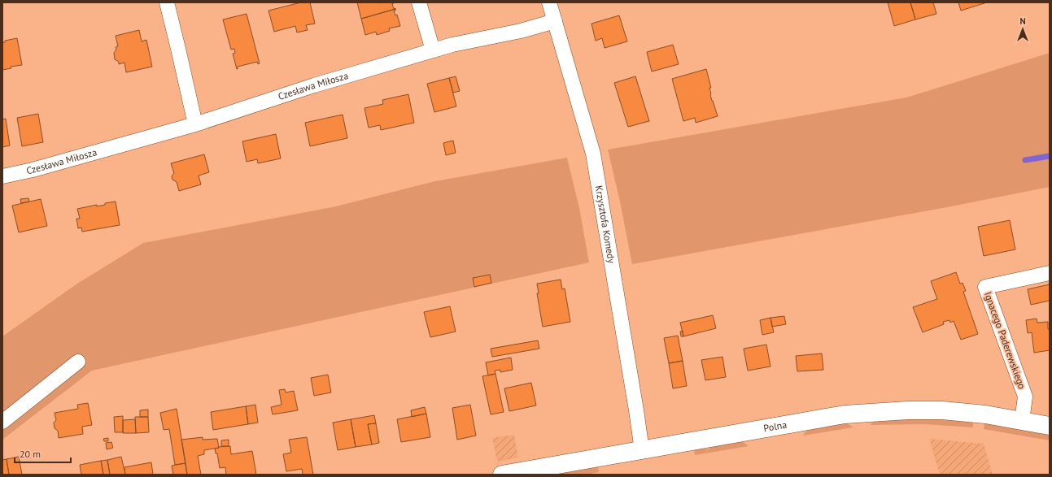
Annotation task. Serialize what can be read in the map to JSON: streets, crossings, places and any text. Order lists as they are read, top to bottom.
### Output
{
  "streets": {
    "street": [
      "Czesława Miłosza",
      "Krzysztofa Komedy",
      "Ignacego Paderewskiego",
      "Polna"
    ]
  },
  "crossings": [
    ["Czesława Miłosza", "Krzysztofa Komedy"],
    ["Krzysztofa Komedy", "Polna"],
    ["Ignacego Paderewskiego", "Polna"]
  ],
  "scale_bar": "20 m",
  "north": "top"
}
